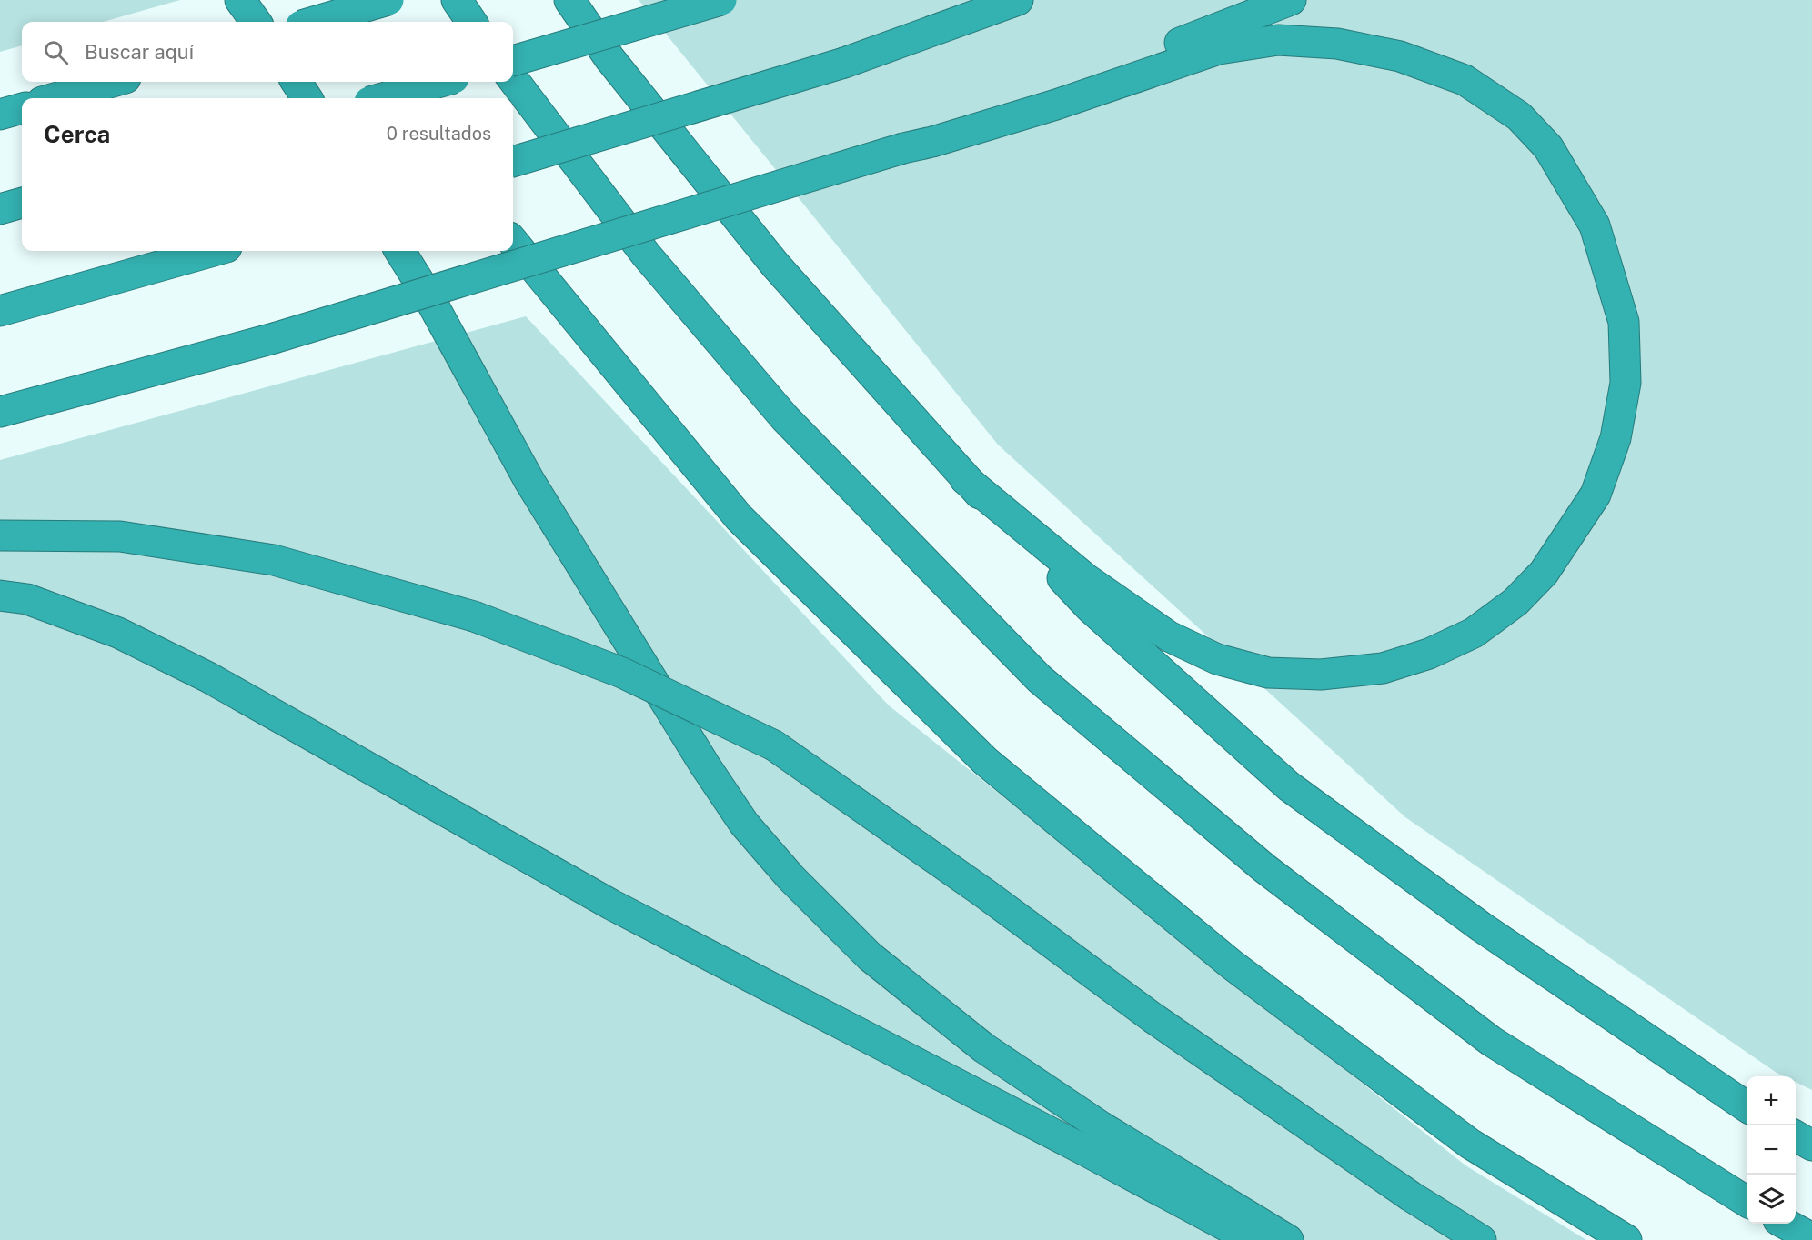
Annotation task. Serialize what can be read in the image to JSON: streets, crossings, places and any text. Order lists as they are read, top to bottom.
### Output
{
  "page": {
    "search": "Buscar aquí",
    "heading": ["Cerca", "0 resultados"],
    "map_buttons": ["+", "−"]
  }
}
